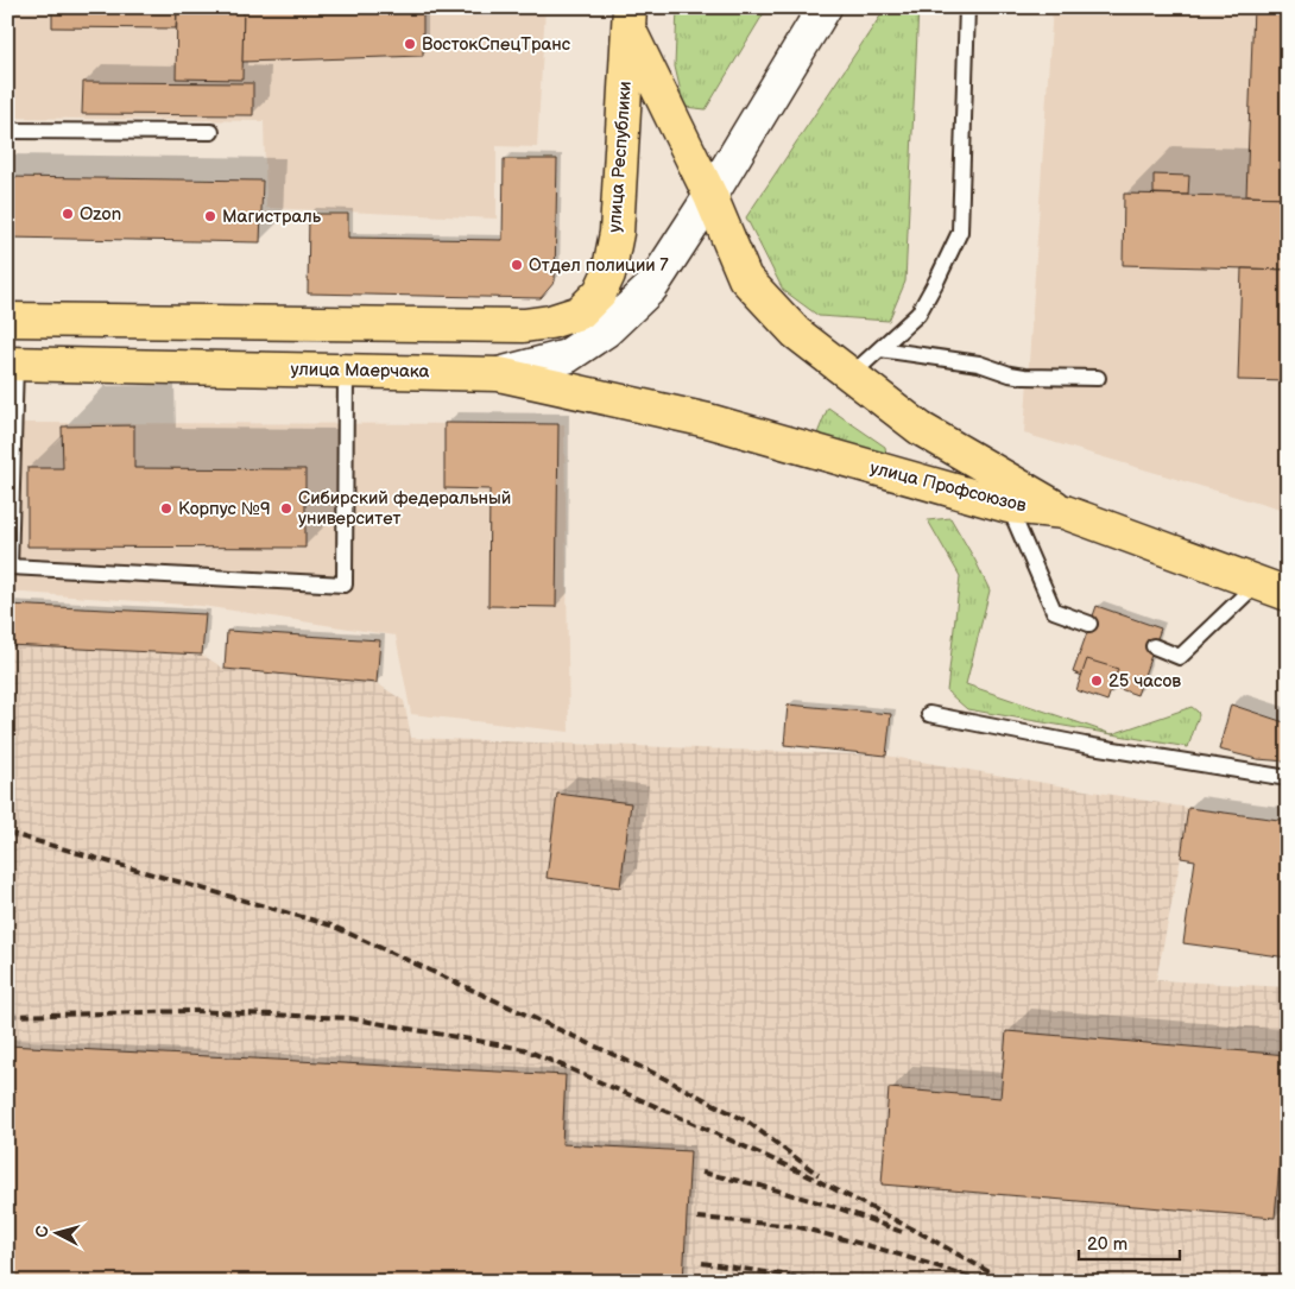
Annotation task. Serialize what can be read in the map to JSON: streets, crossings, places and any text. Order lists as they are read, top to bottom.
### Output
{
  "streets": {
    "main road": ["улица Республики", "улица Маерчака", "улица Профсоюзов"]
  },
  "crossings": [
    ["улица Маерчака", "улица Профсоюзов"]
  ],
  "places": [
    "ВостокСпецТранс",
    "Ozon",
    "Магистраль",
    "Отдел полиции 7",
    "Корпус №9",
    "Сибирский федеральный университет",
    "25 часов"
  ],
  "scale_bar": "20 m",
  "north": "left"
}
